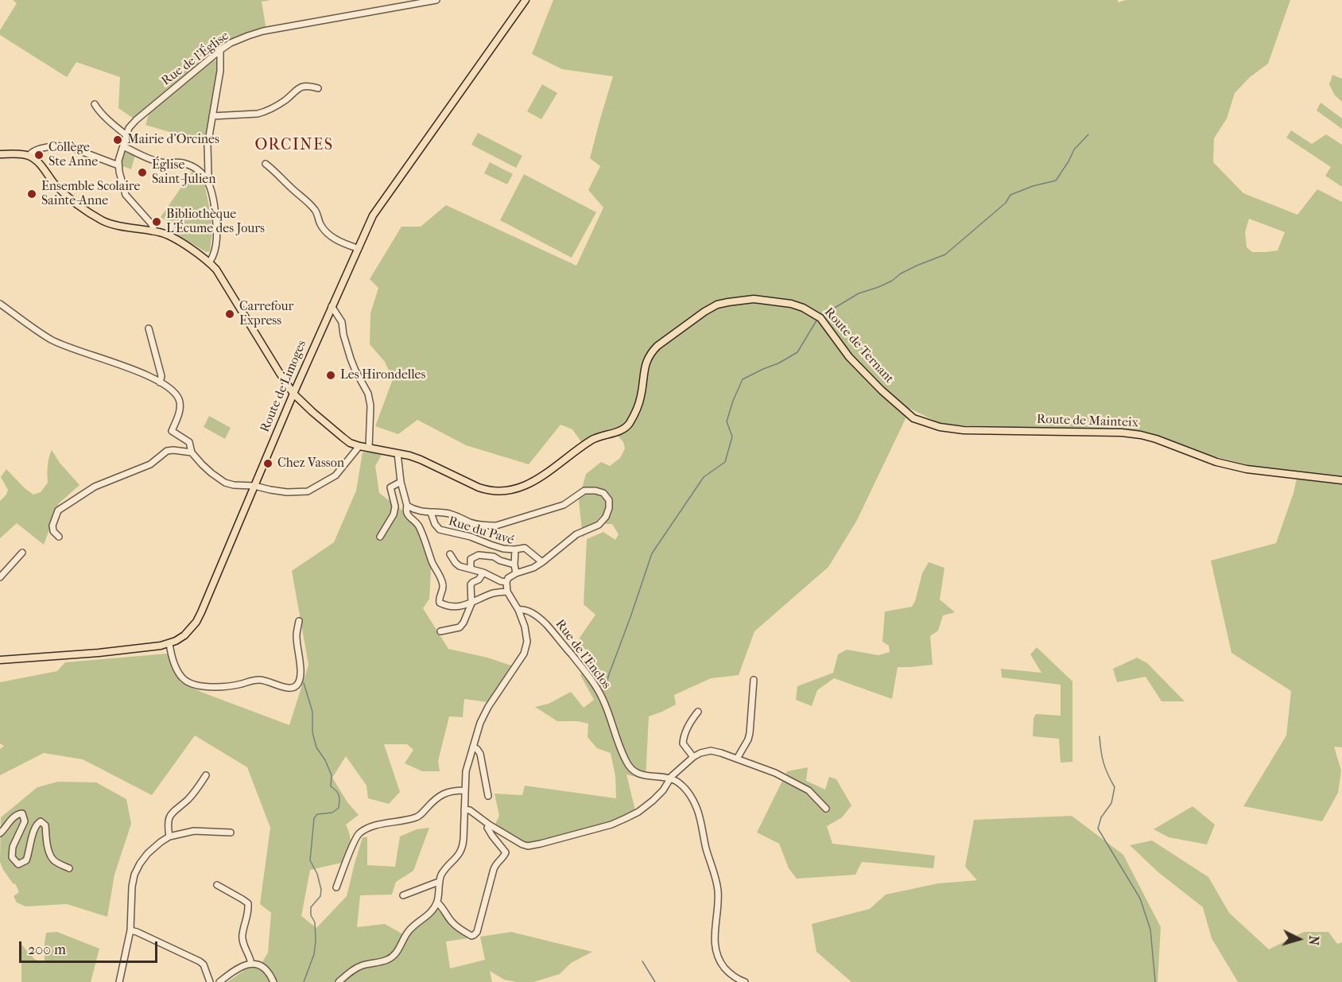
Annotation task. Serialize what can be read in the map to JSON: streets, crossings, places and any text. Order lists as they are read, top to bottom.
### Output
{
  "streets": {
    "main road": ["Route de Ternant", "Route de Limoges", "Route de Mainteix"],
    "street": ["Rue de l'Église", "Rue du Pavé", "Rue de l'Enclos"]
  },
  "crossings": [
    ["Route de Ternant", "Route de Limoges"],
    ["Route de Ternant", "Route de Mainteix"]
  ],
  "districts": ["ORCINES"],
  "places": [
    "Mairie d'Orcines",
    "Collège Ste Anne",
    "Église Saint-Julien",
    "Ensemble Scolaire Sainte-Anne",
    "Bibliothèque L'Écume des Jours",
    "Carrefour Express",
    "Les Hirondelles",
    "Chez Vasson"
  ],
  "scale_bar": "200 m",
  "north": "right"
}
